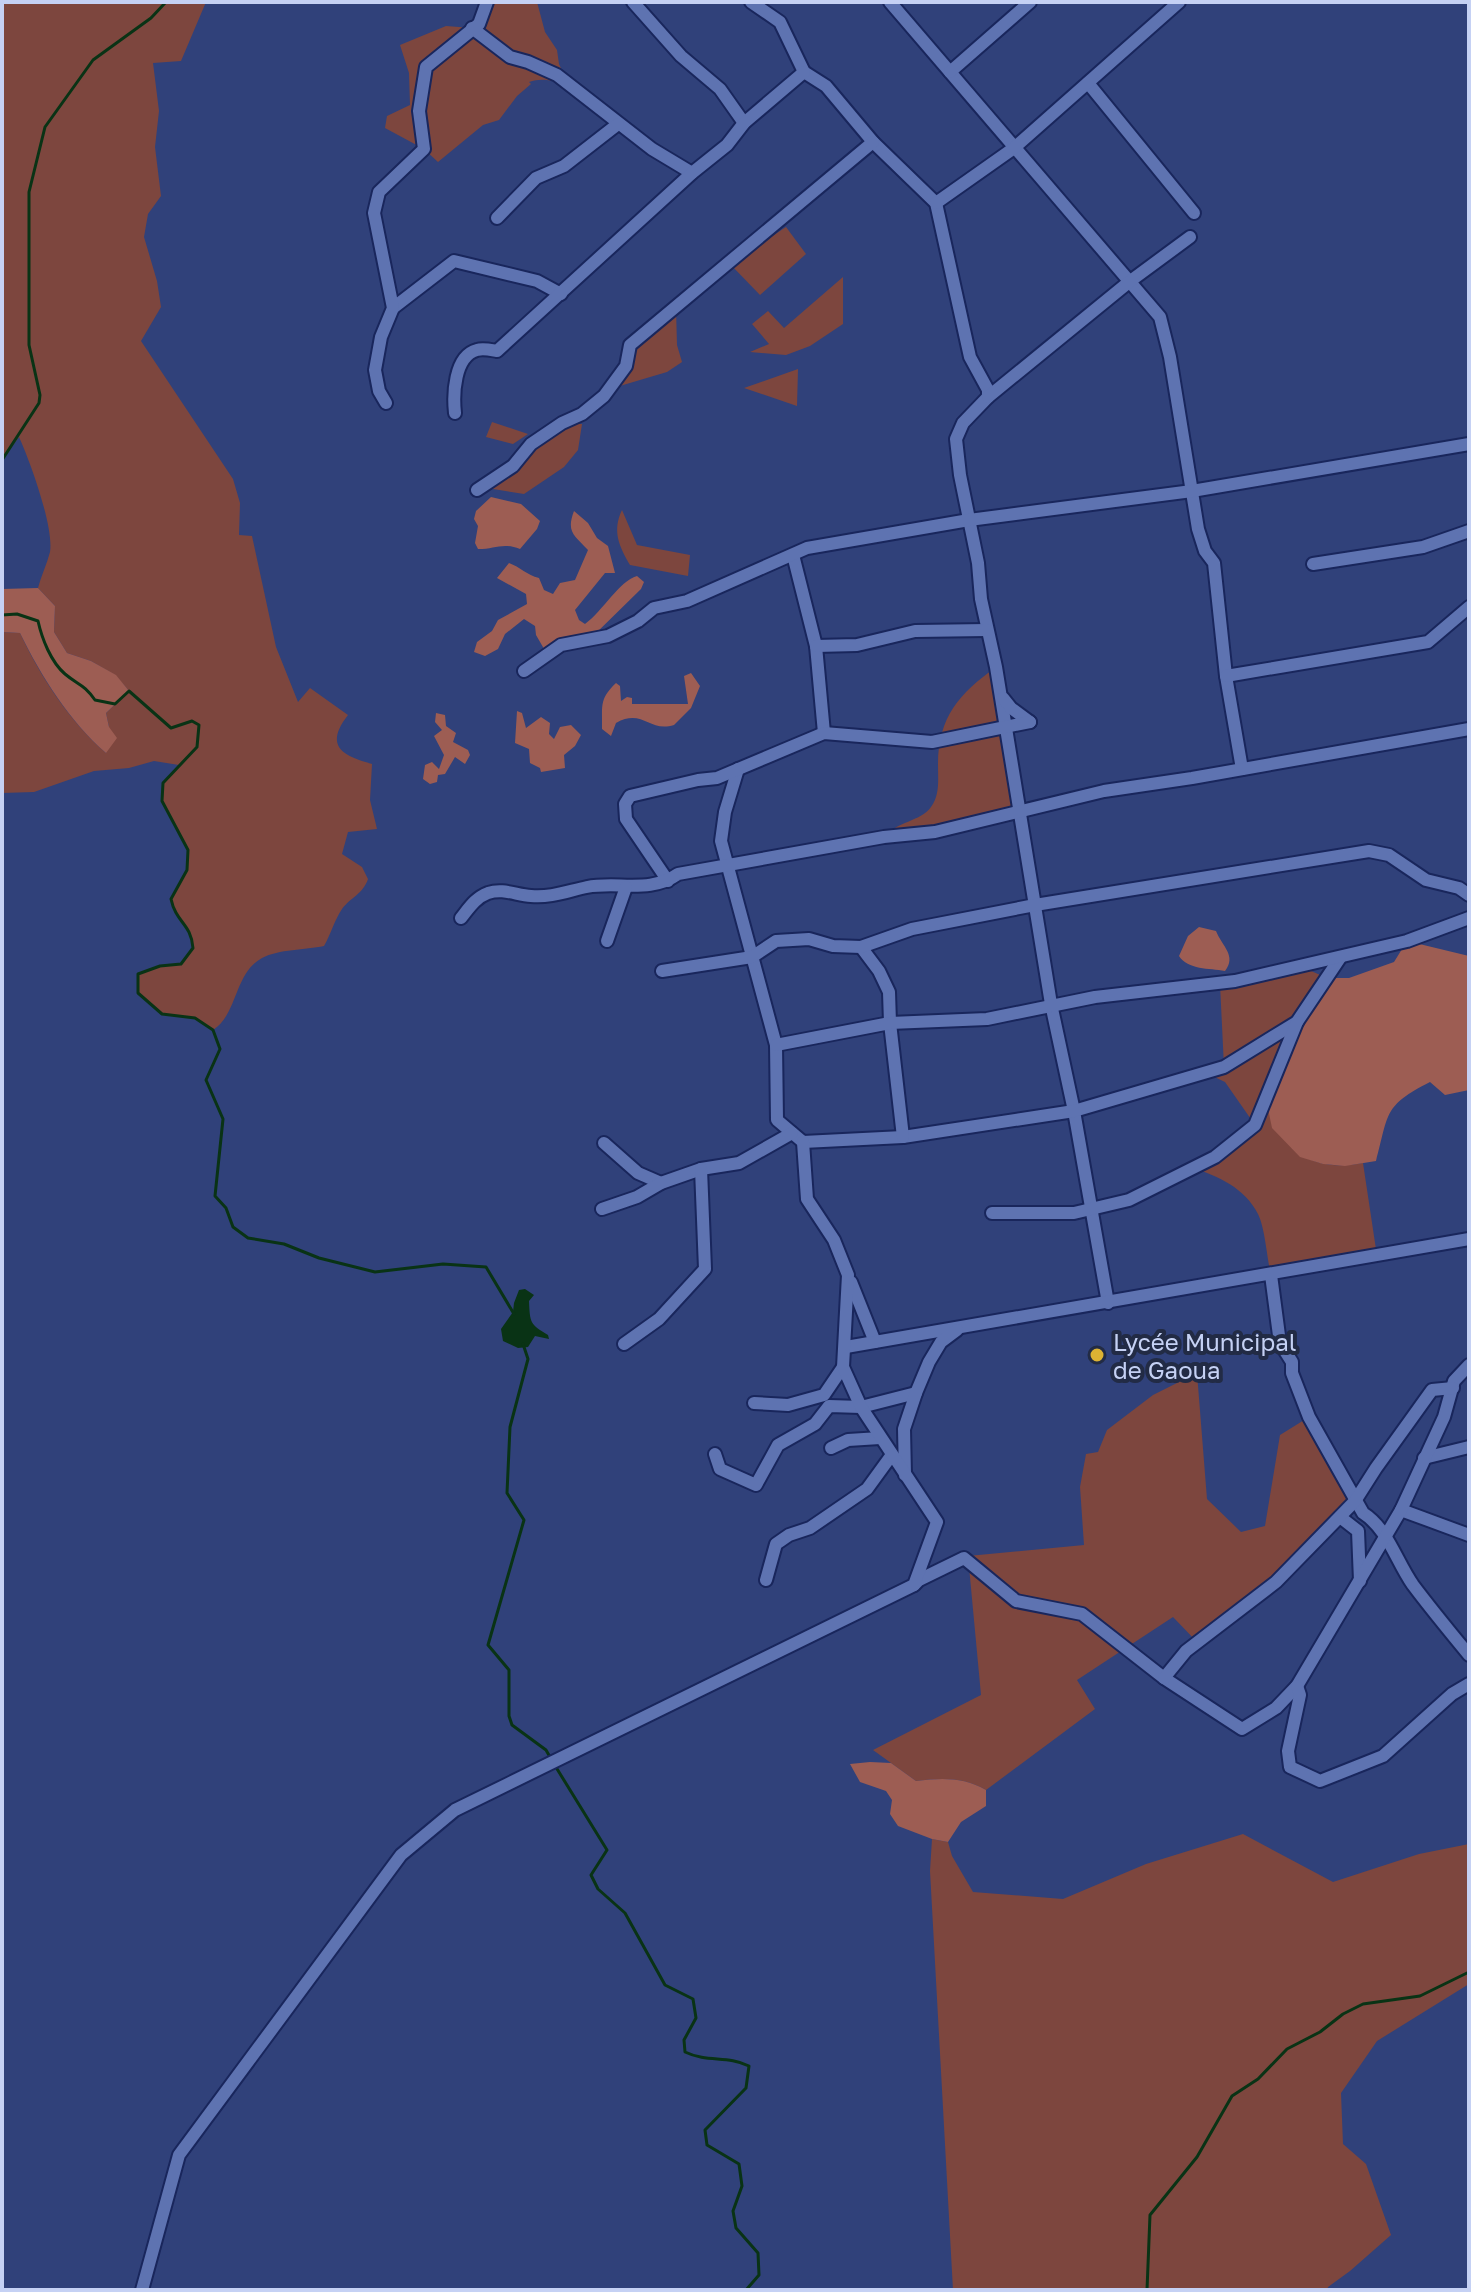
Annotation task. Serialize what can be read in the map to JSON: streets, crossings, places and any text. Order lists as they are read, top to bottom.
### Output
{
  "places": ["Lycée Municipal de Gaoua"]
}
